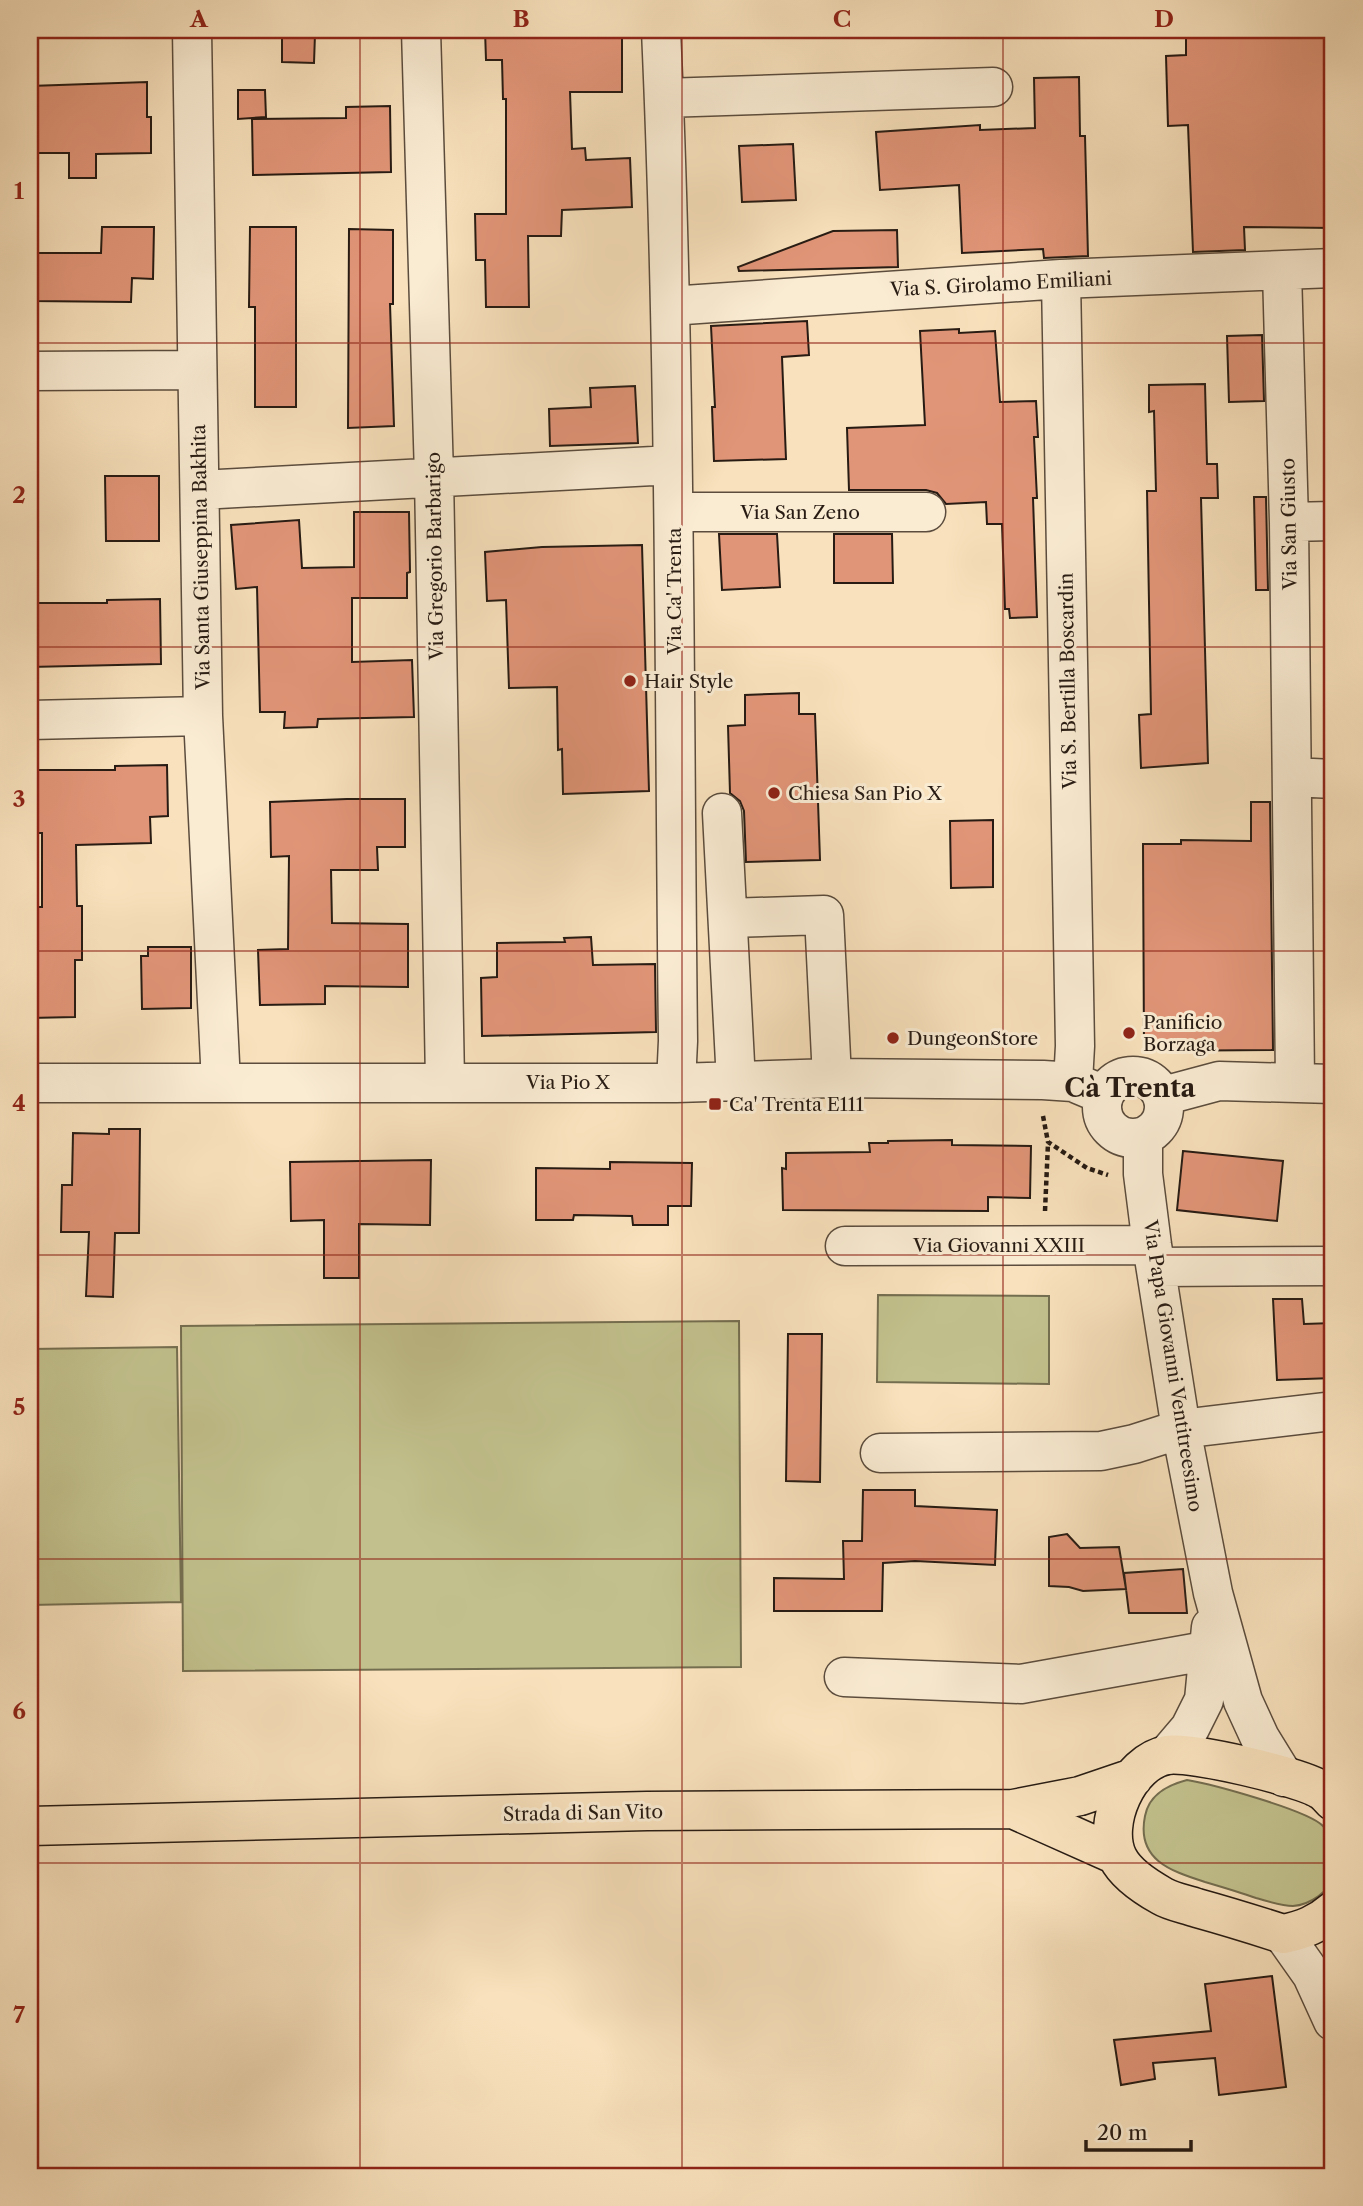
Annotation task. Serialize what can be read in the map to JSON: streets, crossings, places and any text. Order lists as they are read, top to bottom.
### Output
{
  "streets": {
    "main road": ["Via Papa Giovanni Ventitreesimo", "Strada di San Vito"],
    "street": [
      "Via S. Girolamo Emiliani",
      "Via San Zeno",
      "Via San Giusto",
      "Via Gregorio Barbarigo",
      "Via Santa Giuseppina Bakhita",
      "Via Ca' Trenta",
      "Via S. Bertilla Boscardin",
      "Via Pio X",
      "Via Giovanni XXIII"
    ]
  },
  "crossings": [
    ["Via S. Girolamo Emiliani", "Via San Giusto"],
    ["Via S. Girolamo Emiliani", "Via Ca' Trenta"],
    ["Via S. Girolamo Emiliani", "Via S. Bertilla Boscardin"],
    ["Via San Zeno", "Via Ca' Trenta"],
    ["Via Gregorio Barbarigo", "Via Pio X"],
    ["Via Santa Giuseppina Bakhita", "Via Pio X"],
    ["Via Ca' Trenta", "Via Pio X"],
    ["Via S. Bertilla Boscardin", "Via Pio X"],
    ["Via Giovanni XXIII", "Via Papa Giovanni Ventitreesimo"],
    ["Via Papa Giovanni Ventitreesimo", "Strada di San Vito"]
  ],
  "districts": ["Cà Trenta"],
  "places": {
    "other": [
      "Hair Style",
      "Chiesa San Pio X",
      "Panificio Borzaga",
      "DungeonStore"
    ],
    "transit": ["Ca' Trenta E111"]
  },
  "scale_bar": "20 m",
  "grid": {
    "columns": [
      "A",
      "B",
      "C",
      "D"
    ],
    "rows": [
      "1",
      "2",
      "3",
      "4",
      "5",
      "6",
      "7"
    ]
  }
}
